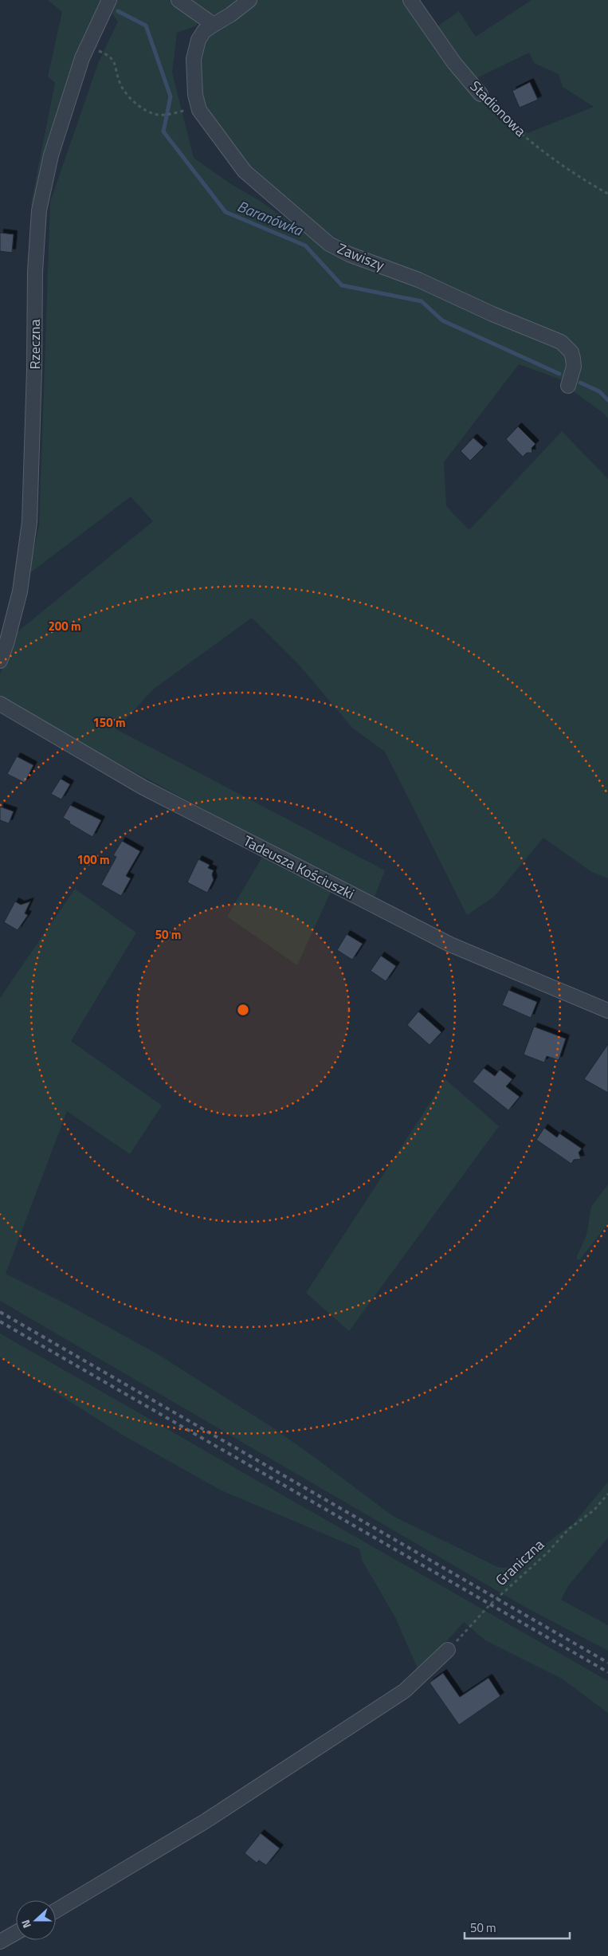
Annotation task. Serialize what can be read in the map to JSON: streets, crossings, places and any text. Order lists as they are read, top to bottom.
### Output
{
  "streets": {
    "street": [
      "Stadionowa",
      "Zawiszy",
      "Rzeczna",
      "Tadeusza Kościuszki"
    ],
    "path": ["Graniczna"]
  },
  "water": ["Baranówka"],
  "scale_bar": "50 m",
  "north": "left",
  "rings": [
    "200 m",
    "150 m",
    "100 m",
    "50 m"
  ]
}
